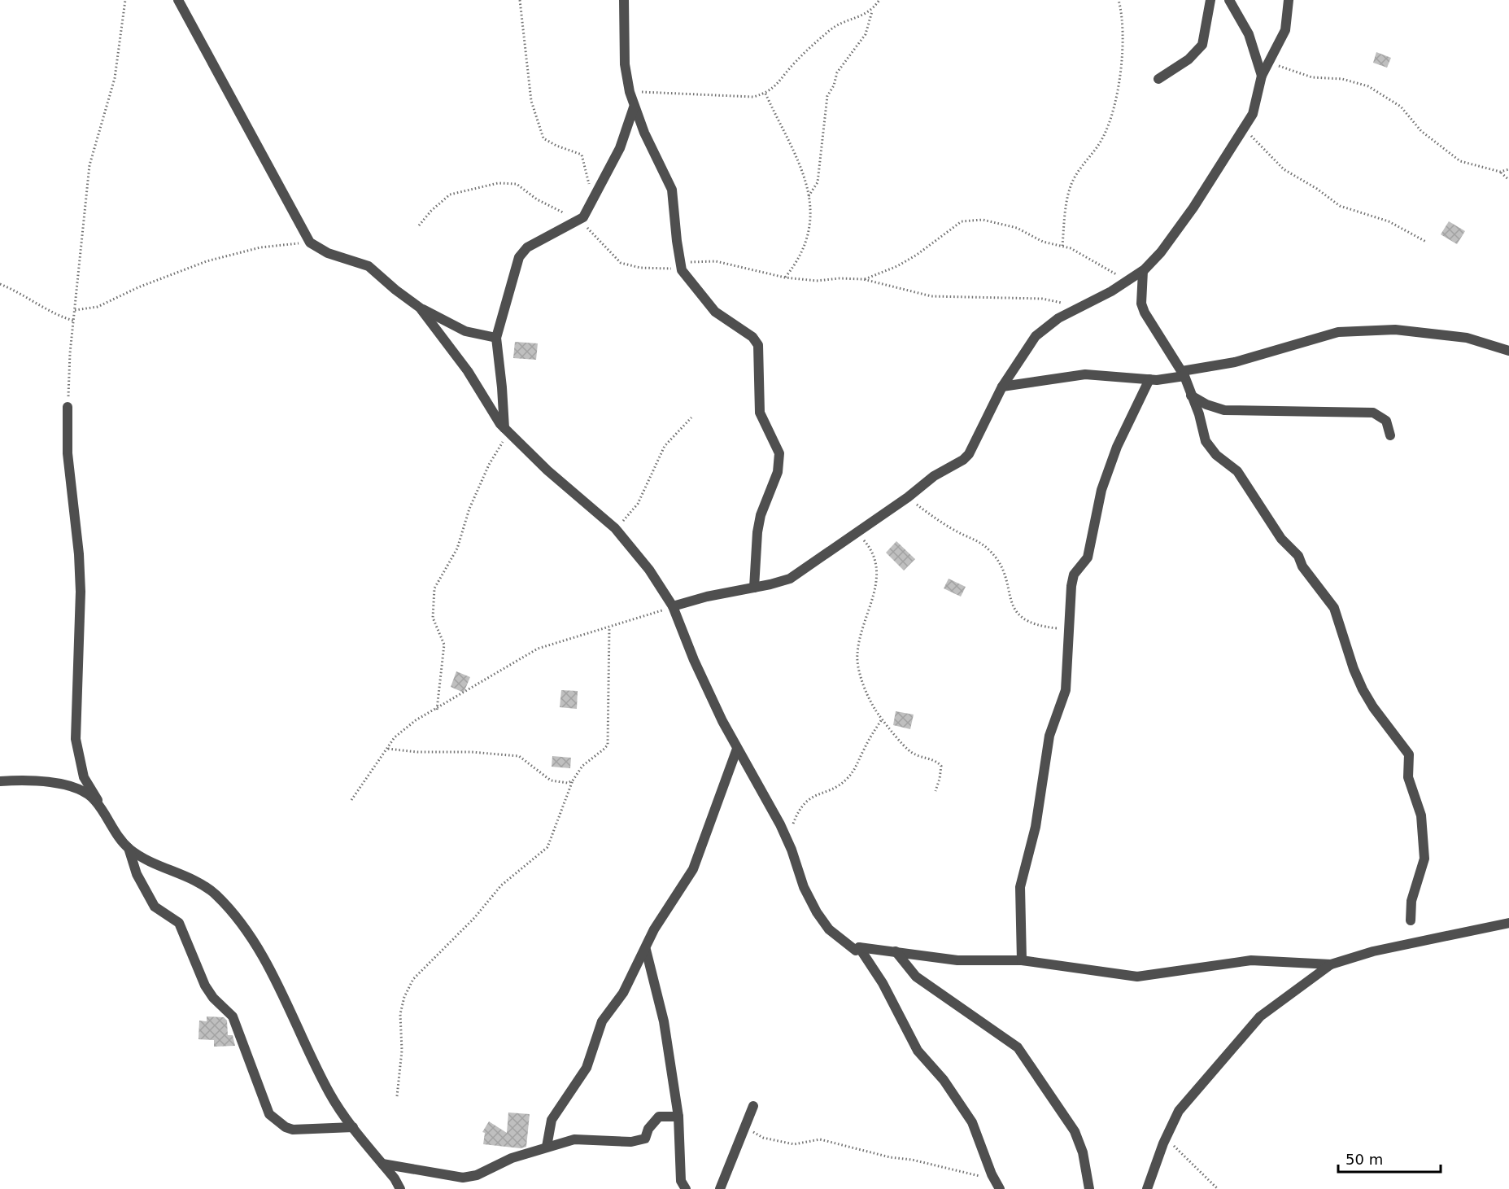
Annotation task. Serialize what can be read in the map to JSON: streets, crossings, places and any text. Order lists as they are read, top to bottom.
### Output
{
  "scale_bar": "50 m"
}
